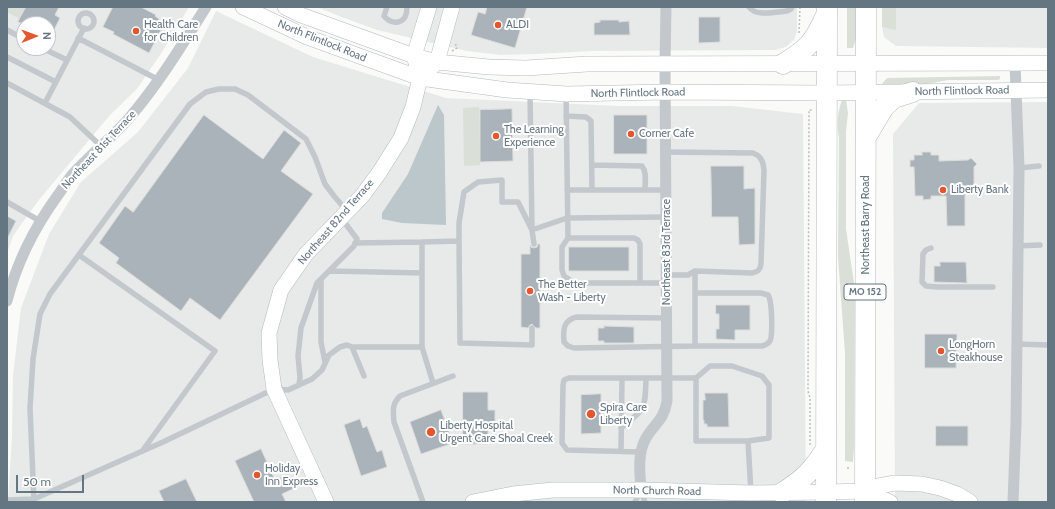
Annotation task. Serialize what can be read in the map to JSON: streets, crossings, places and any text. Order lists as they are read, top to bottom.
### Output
{
  "streets": {
    "highway": ["Northeast Barry Road", "MO 152"],
    "main road": ["North Flintlock Road", "Northeast 82nd Terrace", "North Church Road"],
    "street": ["Northeast 81st Terrace", "Northeast 83rd Terrace"]
  },
  "crossings": [
    ["North Flintlock Road", "Northeast 82nd Terrace"],
    ["North Flintlock Road", "Northeast Barry Road"],
    ["North Flintlock Road", "Northeast 83rd Terrace"],
    ["North Flintlock Road", "MO 152"],
    ["Northeast Barry Road", "MO 152"],
    ["Northeast Barry Road", "North Church Road"],
    ["Northeast 83rd Terrace", "North Church Road"]
  ],
  "places": [
    "ALDI",
    "Health Care for Children",
    "Corner Cafe",
    "The Learning Experience",
    "Liberty Bank",
    "The Better Wash - Liberty",
    "LongHorn Steakhouse",
    "Spira Care Liberty",
    "Liberty Hospital Urgent Care Shoal Creek",
    "Holiday Inn Express"
  ],
  "scale_bar": "50 m",
  "north": "right"
}
